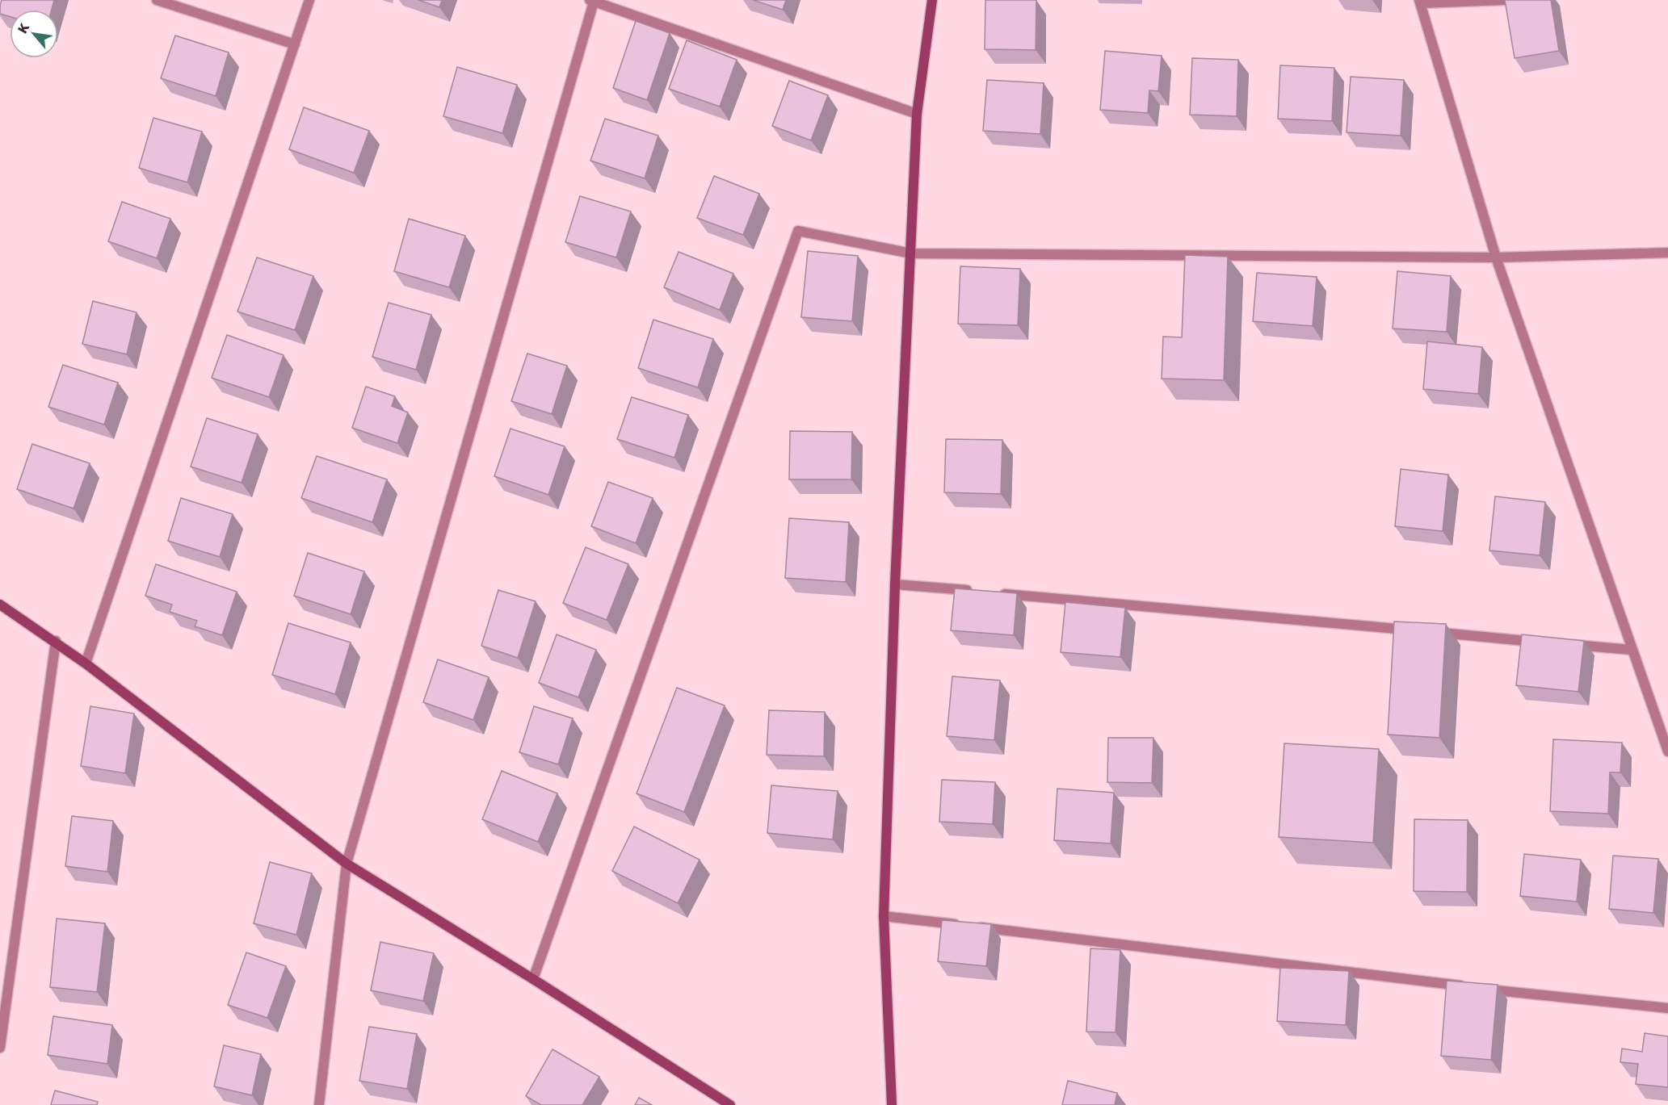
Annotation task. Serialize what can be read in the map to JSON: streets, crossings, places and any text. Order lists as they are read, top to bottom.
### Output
{
  "north": "top left"
}
